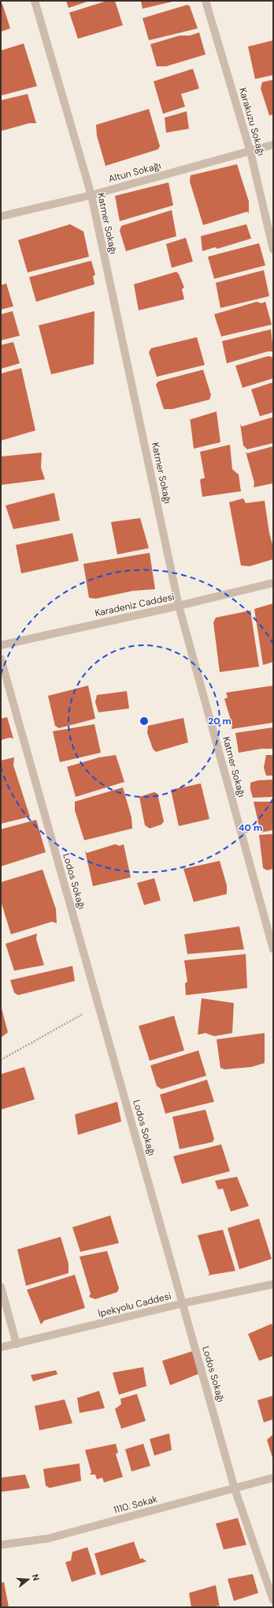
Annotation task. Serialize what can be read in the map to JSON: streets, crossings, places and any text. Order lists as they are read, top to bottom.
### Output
{
  "streets": {
    "street": [
      "Karakuzu Sokağı",
      "Altun Sokağı",
      "Katmer Sokağı",
      "Karadeniz Caddesi",
      "Lodos Sokağı",
      "İpekyolu Caddesi",
      "1110. Sokak"
    ]
  },
  "crossings": [
    ["Karakuzu Sokağı", "Altun Sokağı"],
    ["Altun Sokağı", "Katmer Sokağı"],
    ["Katmer Sokağı", "Karadeniz Caddesi"],
    ["Lodos Sokağı", "İpekyolu Caddesi"],
    ["Lodos Sokağı", "1110. Sokak"]
  ],
  "north": "right",
  "rings": ["20 m", "40 m"]
}
